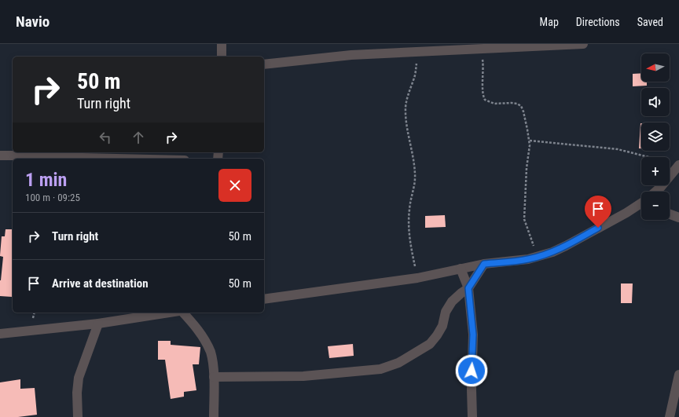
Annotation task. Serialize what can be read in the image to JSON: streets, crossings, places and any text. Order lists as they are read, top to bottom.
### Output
{
  "north": "left",
  "page": {
    "header": "Navio",
    "nav": ["Map", "Directions", "Saved"],
    "map_buttons": ["+", "−"],
    "turn": ["50 m", "Turn right"],
    "heading": ["1 min", "100 m · 09:25"],
    "list": [
      {
        "name": "Turn right",
        "value": "50 m"
      },
      {
        "name": "Arrive at destination",
        "value": "50 m"
      }
    ]
  }
}
